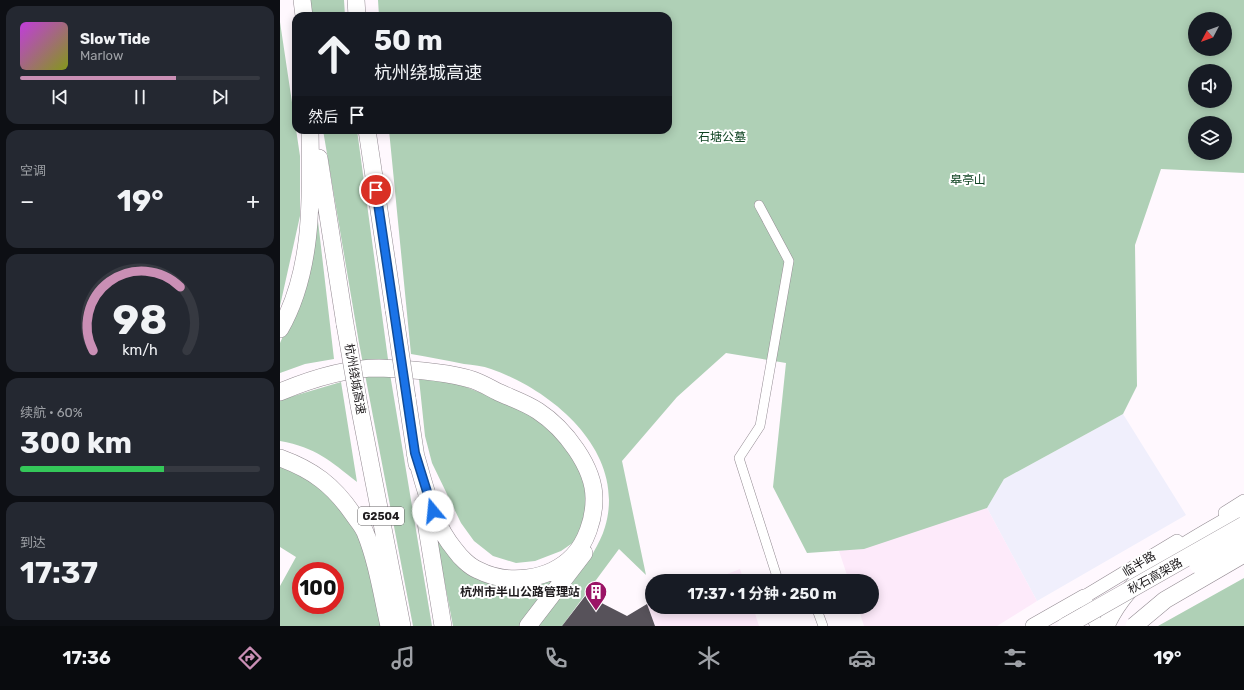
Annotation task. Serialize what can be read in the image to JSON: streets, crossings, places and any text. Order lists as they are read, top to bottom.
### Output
{
  "streets": {
    "highway": ["杭州绕城高速", "G2504", "秋石高架路"],
    "main road": ["临半路"]
  },
  "parks": ["石塘公墓", "皋亭山"],
  "places": {
    "building": ["杭州市半山公路管理站"]
  },
  "north": "bottom left",
  "page": {
    "turn": ["50 m", "杭州绕城高速"],
    "song": ["Slow Tide", "Marlow"],
    "then": "然后",
    "tile": [
      "空调",
      ["续航 · 60%", "300 km"],
      ["到达", "17:37"]
    ],
    "heat": ["−", "19°", "+"],
    "limit": "100",
    "trip": "17:37 · 1 分钟 · 250 m",
    "tabs": ["17:36", "19°"],
    "gauge": ["98", "km/h"]
  }
}
